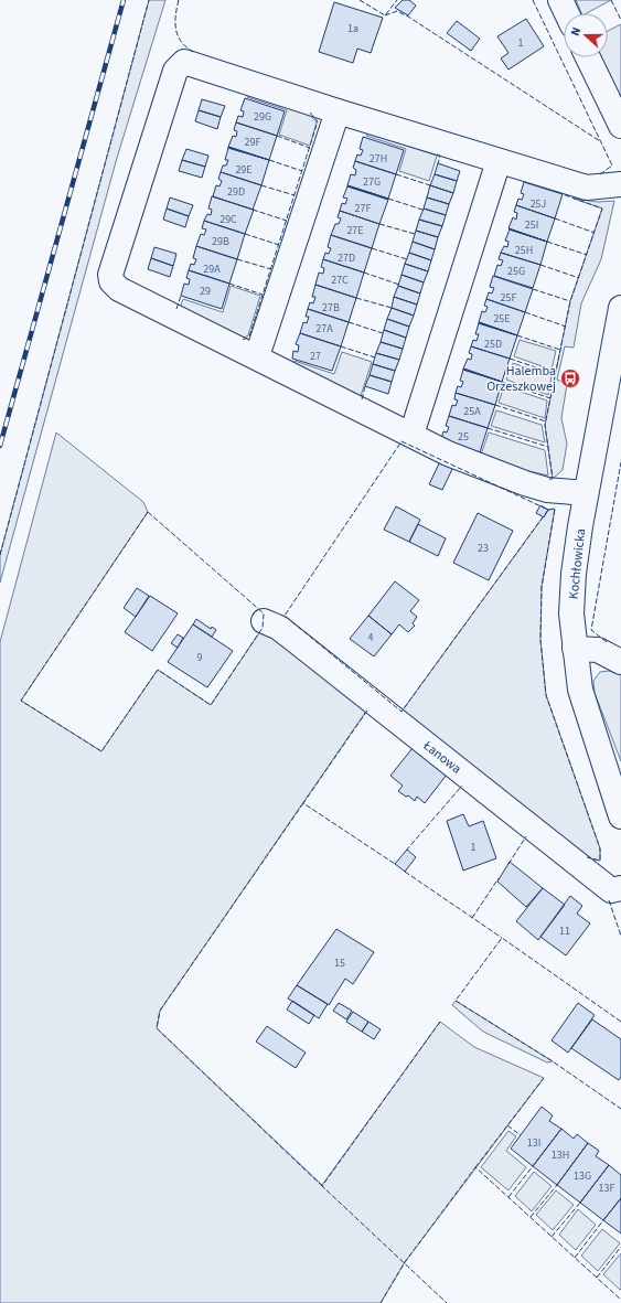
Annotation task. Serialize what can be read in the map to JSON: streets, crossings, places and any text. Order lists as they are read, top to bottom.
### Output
{
  "streets": {
    "street": ["Kochłowicka", "Łanowa"]
  },
  "places": {
    "bus stop": ["Halemba Orzeszkowej"]
  },
  "house_numbers": [
    "1a",
    "1",
    "29G",
    "29F",
    "27H",
    "29E",
    "27G",
    "29D",
    "25J",
    "27F",
    "29C",
    "25I",
    "27E",
    "29B",
    "25H",
    "27D",
    "29A",
    "25G",
    "27C",
    "29",
    "25F",
    "27B",
    "25E",
    "27A",
    "25D",
    "27",
    "25A",
    "25",
    "23",
    "4",
    "9",
    "1",
    "11",
    "15",
    "13I",
    "13H",
    "13G",
    "13F"
  ],
  "north": "left"
}
